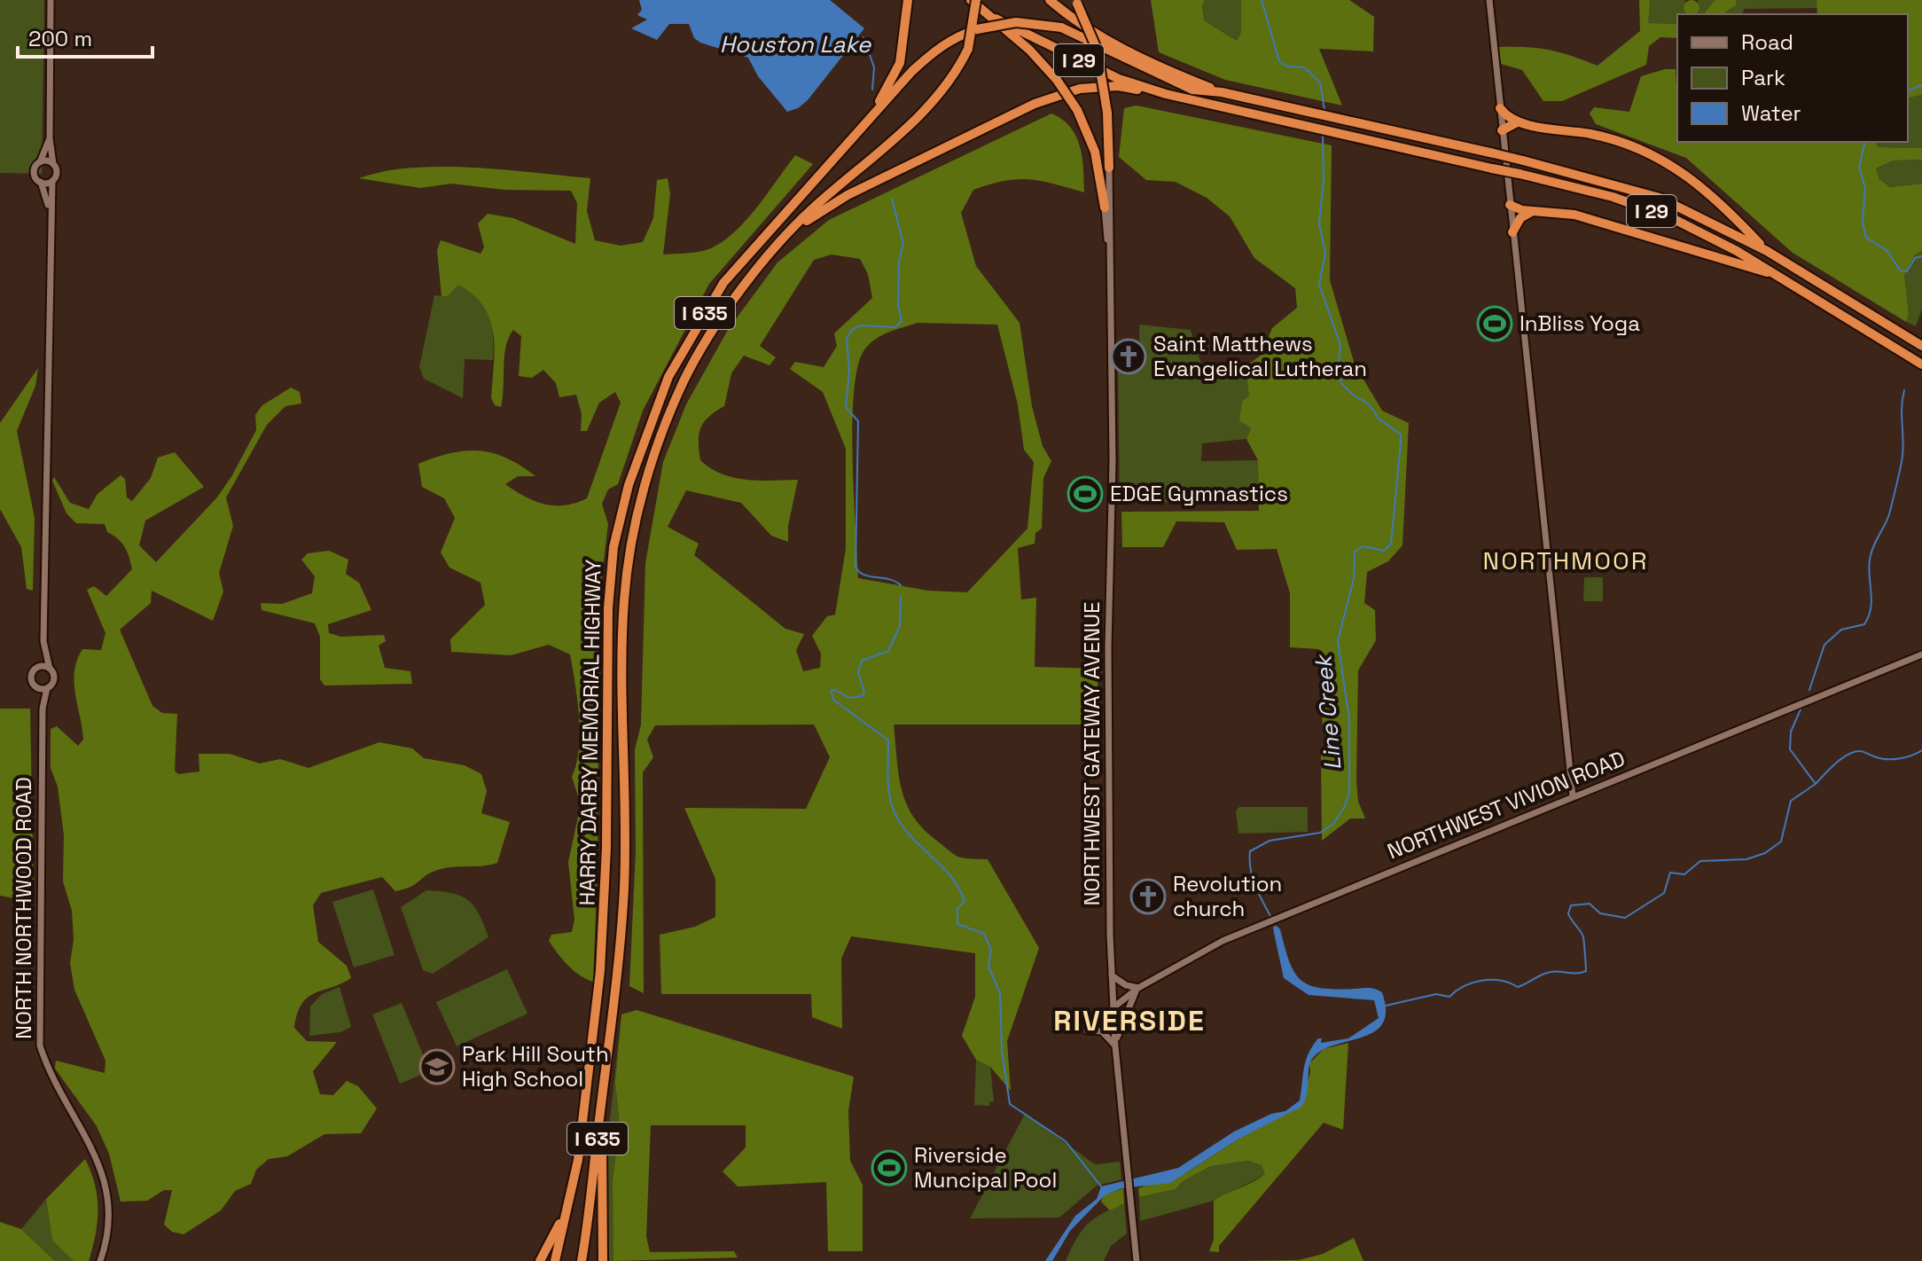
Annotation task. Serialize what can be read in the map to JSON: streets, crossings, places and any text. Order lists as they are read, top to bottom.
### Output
{
  "streets": {
    "highway": ["I 29", "I 635", "HARRY DARBY MEMORIAL HIGHWAY"],
    "main road": ["NORTHWEST GATEWAY AVENUE", "NORTHWEST VIVION ROAD", "NORTH NORTHWOOD ROAD"]
  },
  "crossings": [
    ["NORTHWEST GATEWAY AVENUE", "NORTHWEST VIVION ROAD"]
  ],
  "districts": ["NORTHMOOR", "RIVERSIDE"],
  "water": ["Houston Lake", "Line Creek"],
  "places": {
    "sports": ["InBliss Yoga", "EDGE Gymnastics", "Riverside Muncipal Pool"],
    "church": ["Saint Matthews Evangelical Lutheran", "Revolution church"],
    "school or university": ["Park Hill South High School"]
  },
  "legend": ["Road", "Park", "Water"],
  "scale_bar": "200 m"
}
